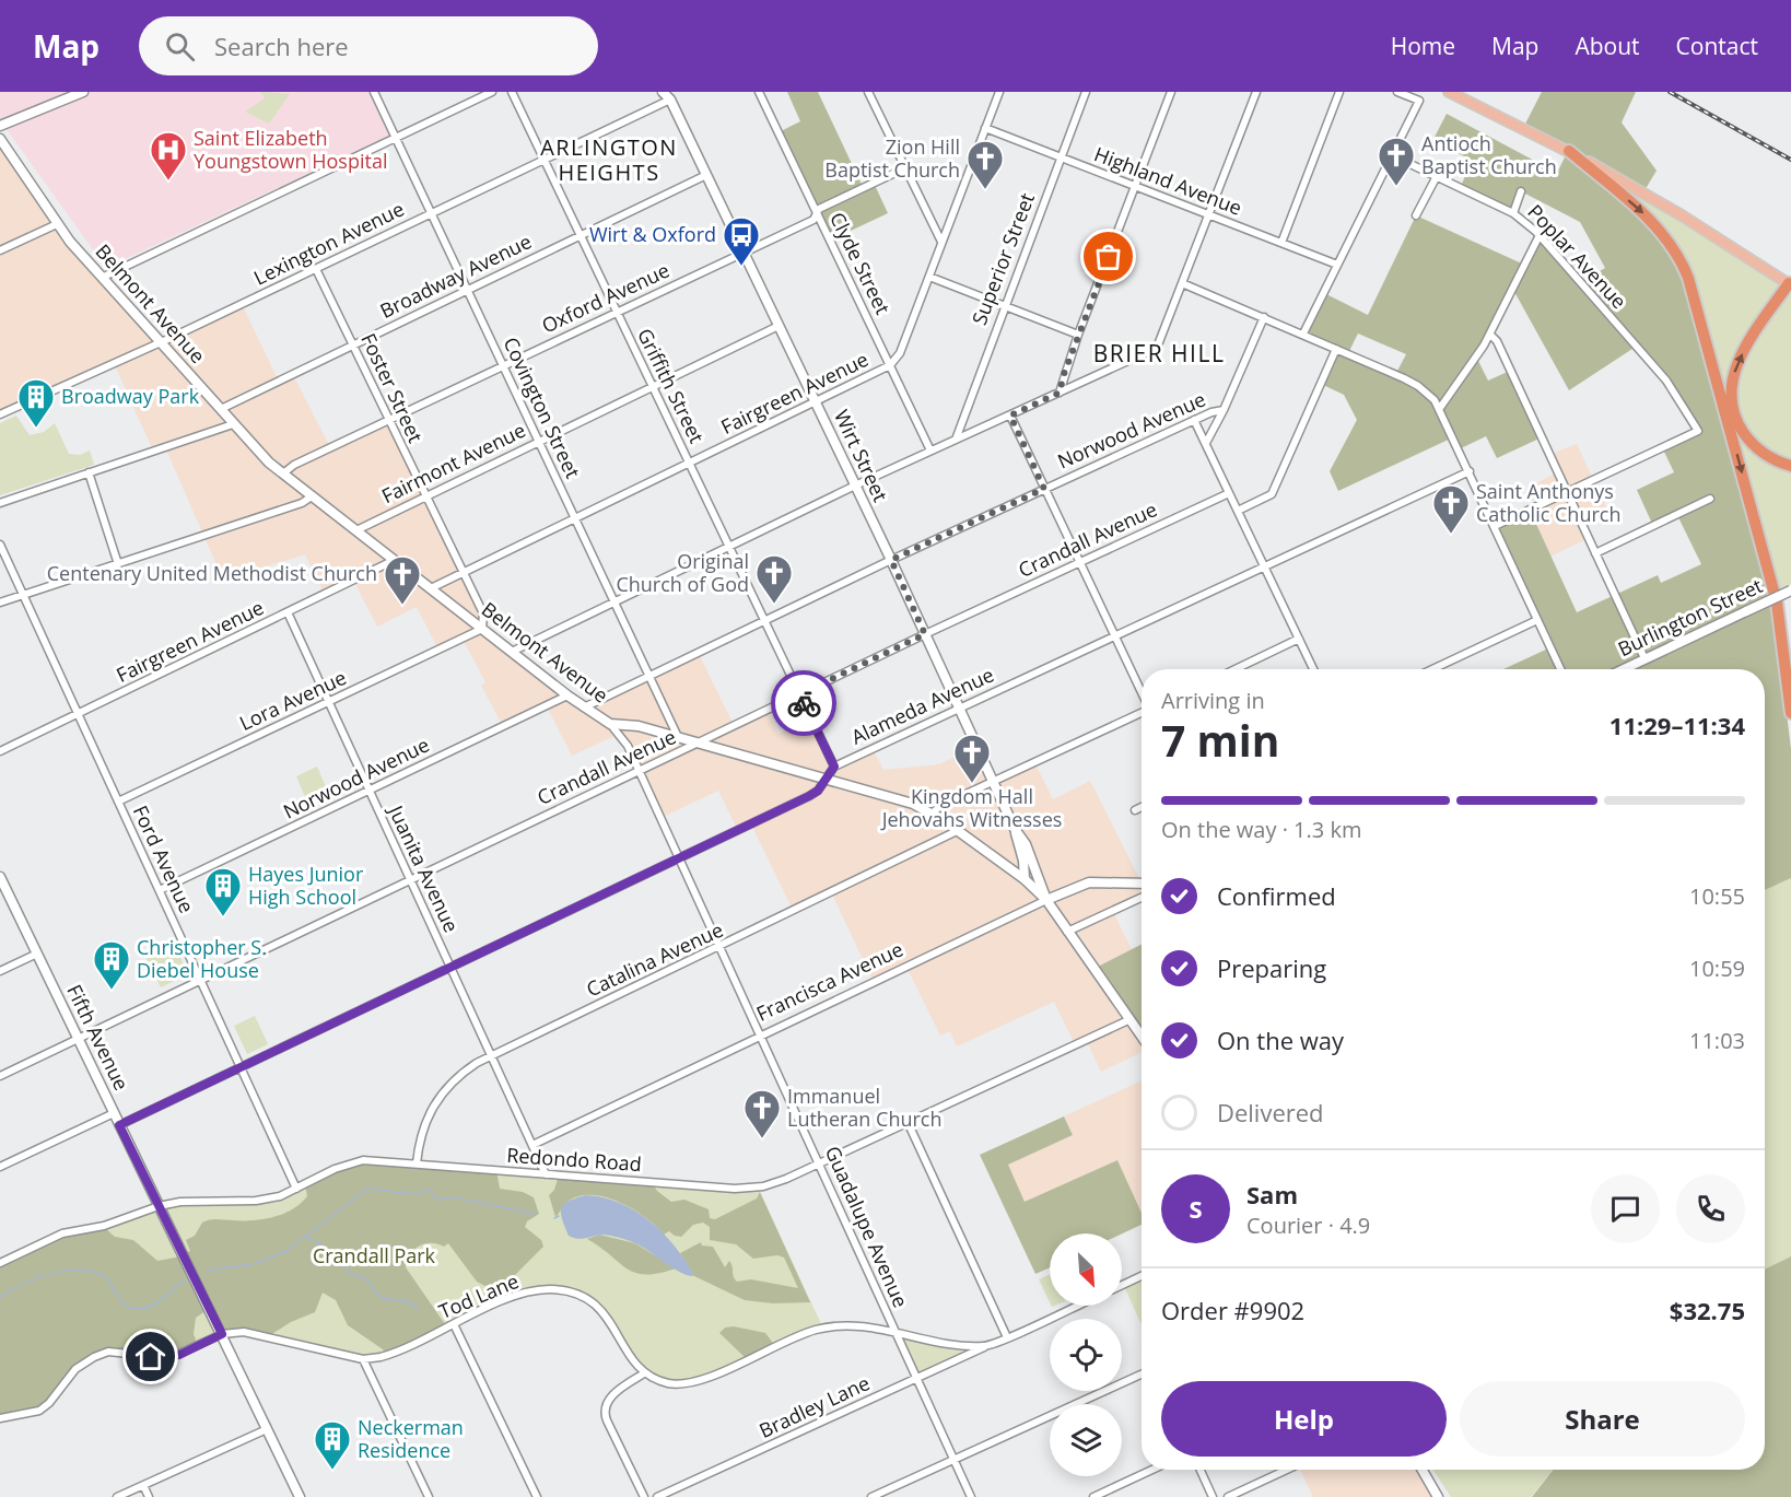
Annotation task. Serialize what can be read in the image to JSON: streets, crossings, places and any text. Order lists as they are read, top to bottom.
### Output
{
  "streets": {
    "main road": [
      "Belmont Avenue",
      "Wirt Street",
      "Burlington Street",
      "Francisca Avenue",
      "Fifth Avenue"
    ],
    "street": [
      "Highland Avenue",
      "Lexington Avenue",
      "Poplar Avenue",
      "Superior Street",
      "Clyde Street",
      "Broadway Avenue",
      "Oxford Avenue",
      "Griffith Street",
      "Foster Street",
      "Fairgreen Avenue",
      "Covington Street",
      "Norwood Avenue",
      "Fairmont Avenue",
      "Crandall Avenue",
      "Lora Avenue",
      "Alameda Avenue",
      "Ford Avenue",
      "Juanita Avenue",
      "Catalina Avenue",
      "Redondo Road",
      "Guadalupe Avenue",
      "Tod Lane",
      "Bradley Lane"
    ]
  },
  "crossings": [
    ["Highland Avenue", "Superior Street"],
    ["Lexington Avenue", "Belmont Avenue"],
    ["Lexington Avenue", "Griffith Street"],
    ["Lexington Avenue", "Foster Street"],
    ["Lexington Avenue", "Covington Street"],
    ["Lexington Avenue", "Wirt Street"],
    ["Clyde Street", "Oxford Avenue"],
    ["Clyde Street", "Fairgreen Avenue"],
    ["Broadway Avenue", "Belmont Avenue"],
    ["Broadway Avenue", "Griffith Street"],
    ["Broadway Avenue", "Foster Street"],
    ["Broadway Avenue", "Covington Street"],
    ["Broadway Avenue", "Wirt Street"],
    ["Oxford Avenue", "Belmont Avenue"],
    ["Oxford Avenue", "Griffith Street"],
    ["Oxford Avenue", "Foster Street"],
    ["Oxford Avenue", "Covington Street"],
    ["Oxford Avenue", "Wirt Street"],
    ["Belmont Avenue", "Foster Street"],
    ["Belmont Avenue", "Fairgreen Avenue"],
    ["Belmont Avenue", "Covington Street"],
    ["Belmont Avenue", "Norwood Avenue"],
    ["Belmont Avenue", "Wirt Street"],
    ["Belmont Avenue", "Fairmont Avenue"],
    ["Belmont Avenue", "Crandall Avenue"],
    ["Belmont Avenue", "Lora Avenue"],
    ["Belmont Avenue", "Catalina Avenue"],
    ["Belmont Avenue", "Francisca Avenue"],
    ["Belmont Avenue", "Redondo Road"],
    ["Belmont Avenue", "Guadalupe Avenue"],
    ["Griffith Street", "Fairgreen Avenue"],
    ["Griffith Street", "Norwood Avenue"],
    ["Griffith Street", "Fairmont Avenue"],
    ["Griffith Street", "Crandall Avenue"],
    ["Griffith Street", "Alameda Avenue"],
    ["Foster Street", "Fairgreen Avenue"],
    ["Foster Street", "Fairmont Avenue"],
    ["Foster Street", "Lora Avenue"],
    ["Fairgreen Avenue", "Covington Street"],
    ["Fairgreen Avenue", "Wirt Street"],
    ["Fairgreen Avenue", "Ford Avenue"],
    ["Fairgreen Avenue", "Juanita Avenue"],
    ["Covington Street", "Norwood Avenue"],
    ["Covington Street", "Fairmont Avenue"],
    ["Norwood Avenue", "Wirt Street"],
    ["Norwood Avenue", "Ford Avenue"],
    ["Norwood Avenue", "Juanita Avenue"],
    ["Wirt Street", "Fairmont Avenue"],
    ["Wirt Street", "Crandall Avenue"],
    ["Wirt Street", "Alameda Avenue"],
    ["Wirt Street", "Francisca Avenue"],
    ["Crandall Avenue", "Ford Avenue"],
    ["Crandall Avenue", "Juanita Avenue"],
    ["Crandall Avenue", "Fifth Avenue"],
    ["Crandall Avenue", "Guadalupe Avenue"],
    ["Lora Avenue", "Ford Avenue"],
    ["Lora Avenue", "Juanita Avenue"],
    ["Ford Avenue", "Redondo Road"],
    ["Juanita Avenue", "Catalina Avenue"],
    ["Juanita Avenue", "Francisca Avenue"],
    ["Juanita Avenue", "Redondo Road"],
    ["Catalina Avenue", "Redondo Road"],
    ["Catalina Avenue", "Guadalupe Avenue"],
    ["Francisca Avenue", "Guadalupe Avenue"],
    ["Fifth Avenue", "Redondo Road"],
    ["Fifth Avenue", "Tod Lane"],
    ["Redondo Road", "Guadalupe Avenue"],
    ["Guadalupe Avenue", "Bradley Lane"]
  ],
  "districts": ["ARLINGTON HEIGHTS", "BRIER HILL"],
  "parks": ["Crandall Park"],
  "places": {
    "hospital": ["Saint Elizabeth Youngstown Hospital"],
    "church": [
      "Antioch Baptist Church",
      "Zion Hill Baptist Church",
      "Saint Anthonys Catholic Church",
      "Original Church of God",
      "Centenary United Methodist Church",
      "Kingdom Hall Jehovahs Witnesses",
      "Immanuel Lutheran Church"
    ],
    "bus stop": ["Wirt & Oxford"],
    "building": [
      "Broadway Park",
      "Hayes Junior High School",
      "Christopher S. Diebel House",
      "Neckerman Residence"
    ]
  },
  "north": "bottom right",
  "page": {
    "header": "Map",
    "search": "Search here",
    "nav": [
      "Home",
      "Map",
      "About",
      "Contact"
    ],
    "heading": ["7 min", "Arriving in", "11:29–11:34"],
    "panel": [
      "Sam",
      "Courier · 4.9",
      "Order #9902",
      "$32.75"
    ],
    "bar": "On the way · 1.3 km",
    "list": [
      ["Confirmed", "10:55"],
      ["Preparing", "10:59"],
      ["On the way", "11:03"],
      "Delivered"
    ],
    "round": "S",
    "buttons": ["Help", "Share"]
  }
}
